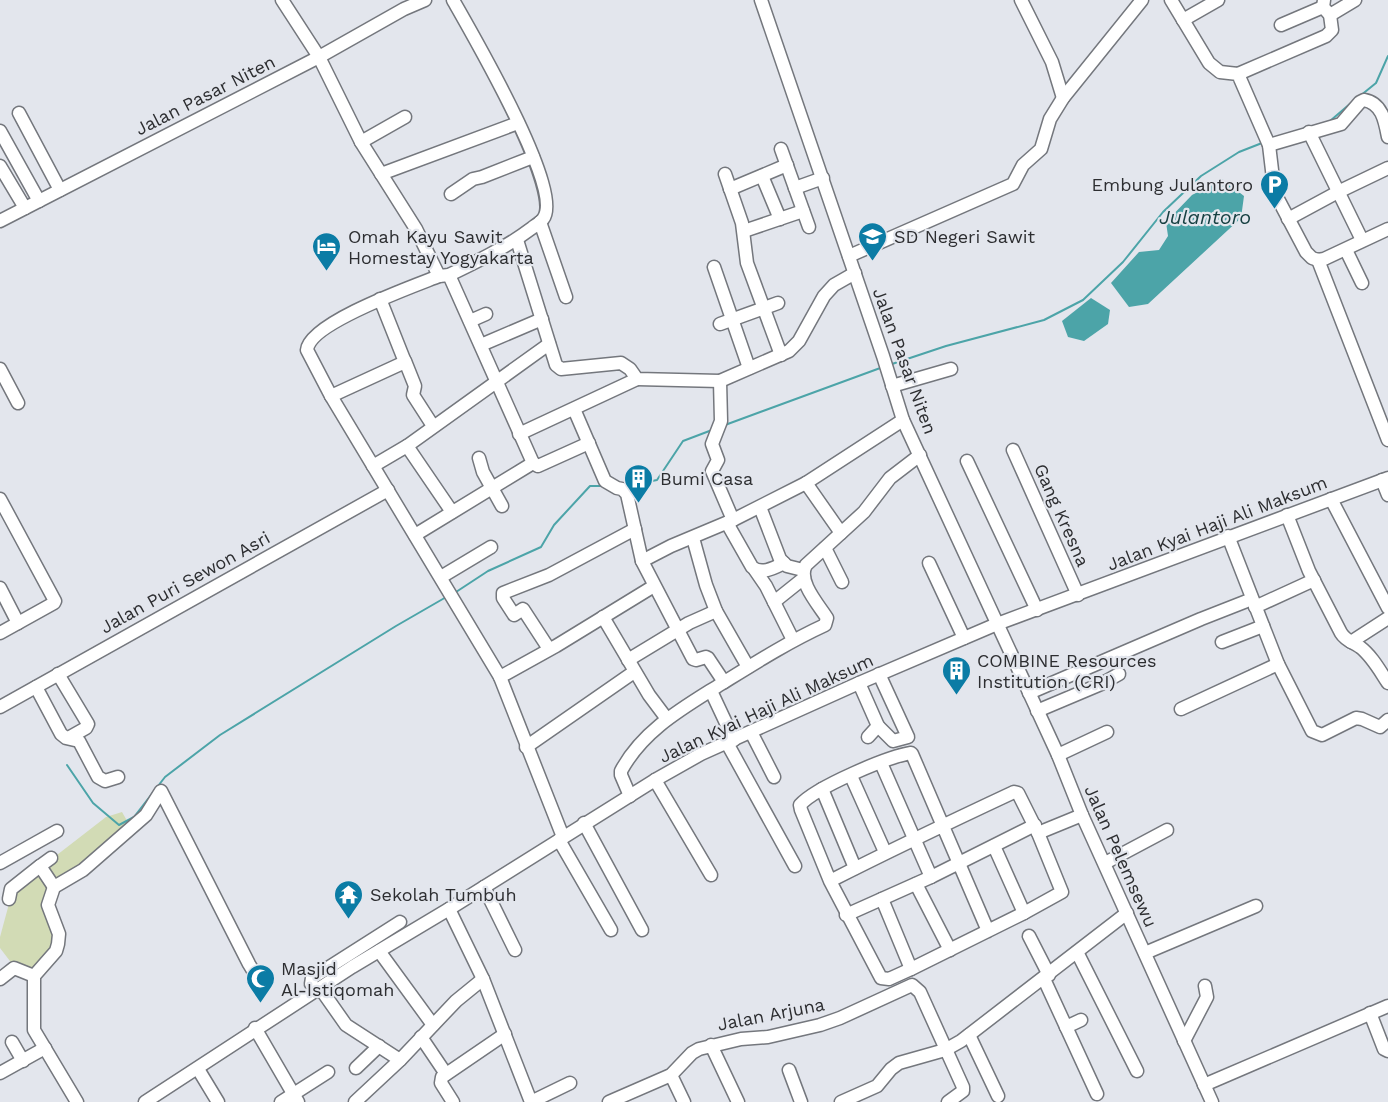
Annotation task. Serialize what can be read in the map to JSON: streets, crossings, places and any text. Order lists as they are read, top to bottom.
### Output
{
  "streets": {
    "street": [
      "Jalan Pasar Niten",
      "Gang Kresna",
      "Jalan Kyai Haji Ali Maksum",
      "Jalan Puri Sewon Asri",
      "Jalan Pelemsewu",
      "Jalan Arjuna"
    ]
  },
  "crossings": [
    ["Jalan Pasar Niten", "Jalan Kyai Haji Ali Maksum"],
    ["Jalan Pasar Niten", "Jalan Pelemsewu"],
    ["Gang Kresna", "Jalan Kyai Haji Ali Maksum"],
    ["Jalan Kyai Haji Ali Maksum", "Jalan Pelemsewu"]
  ],
  "water": ["Julantoro"],
  "places": {
    "parking": ["Embung Julantoro"],
    "school or university": ["SD Negeri Sawit"],
    "hotel": ["Omah Kayu Sawit Homestay Yogyakarta"],
    "building": ["Bumi Casa", "COMBINE Resources Institution (CRI)"],
    "temple": ["Sekolah Tumbuh"],
    "mosque": ["Masjid Al-Istiqomah"]
  }
}
